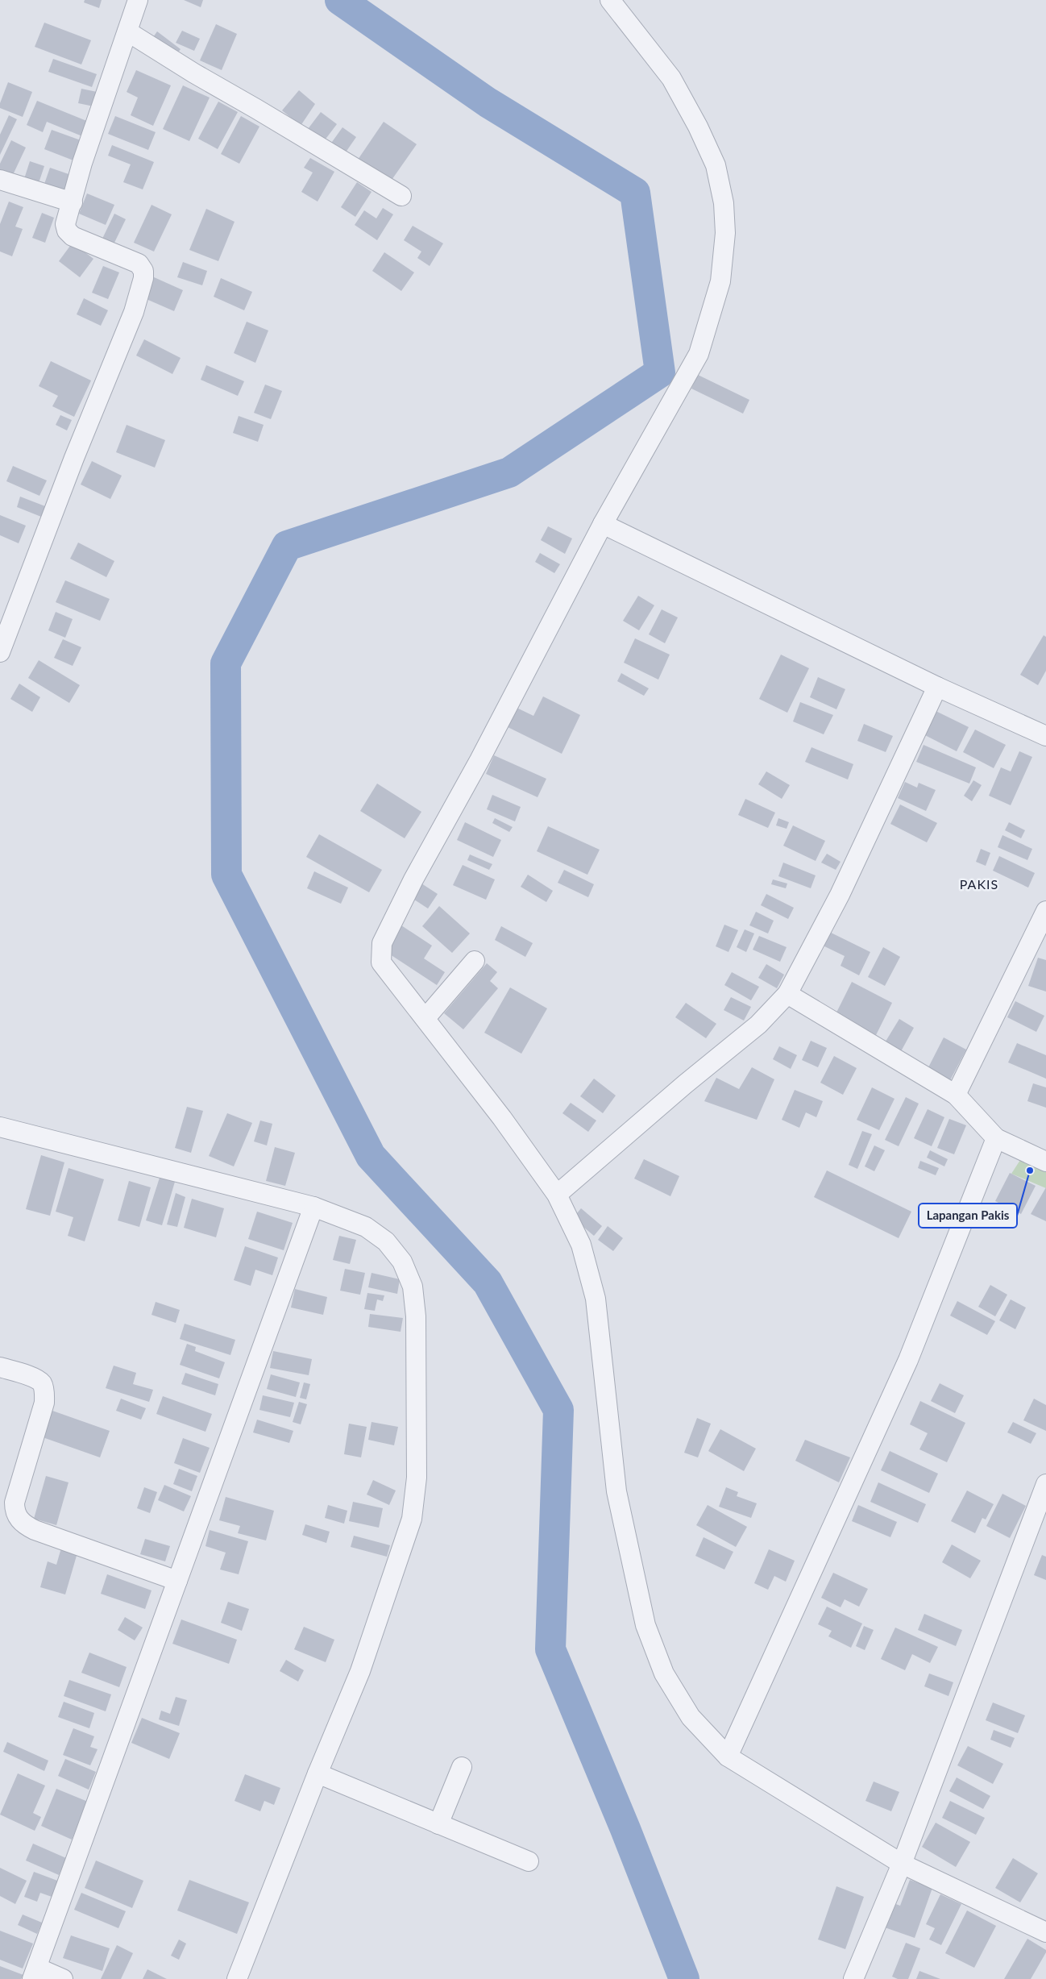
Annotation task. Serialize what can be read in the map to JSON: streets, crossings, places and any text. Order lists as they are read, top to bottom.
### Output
{
  "districts": ["PAKIS"],
  "places": ["Lapangan Pakis"]
}
